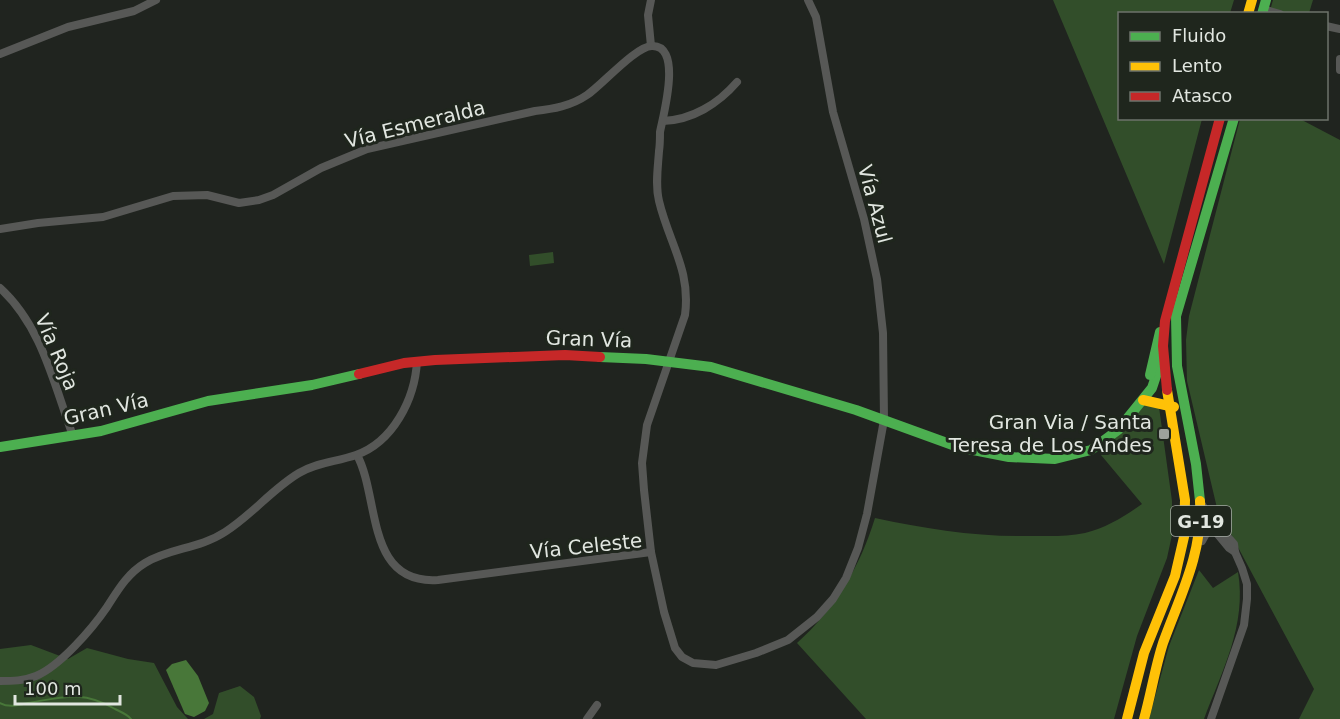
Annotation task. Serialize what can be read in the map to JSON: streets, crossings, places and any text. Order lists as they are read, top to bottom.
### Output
{
  "streets": {
    "main road": ["Gran Vía", "G-19"],
    "street": [
      "Vía Esmeralda",
      "Vía Azul",
      "Vía Roja",
      "Vía Celeste"
    ]
  },
  "crossings": [
    ["Vía Azul", "Gran Vía"],
    ["Vía Azul", "Vía Celeste"],
    ["Gran Vía", "Vía Roja"],
    ["Gran Vía", "G-19"],
    ["Gran Vía", "Vía Celeste"]
  ],
  "places": {
    "transit": ["Gran Via / Santa Teresa de Los Andes"]
  },
  "legend": ["Fluido", "Lento", "Atasco"],
  "scale_bar": "100 m"
}
